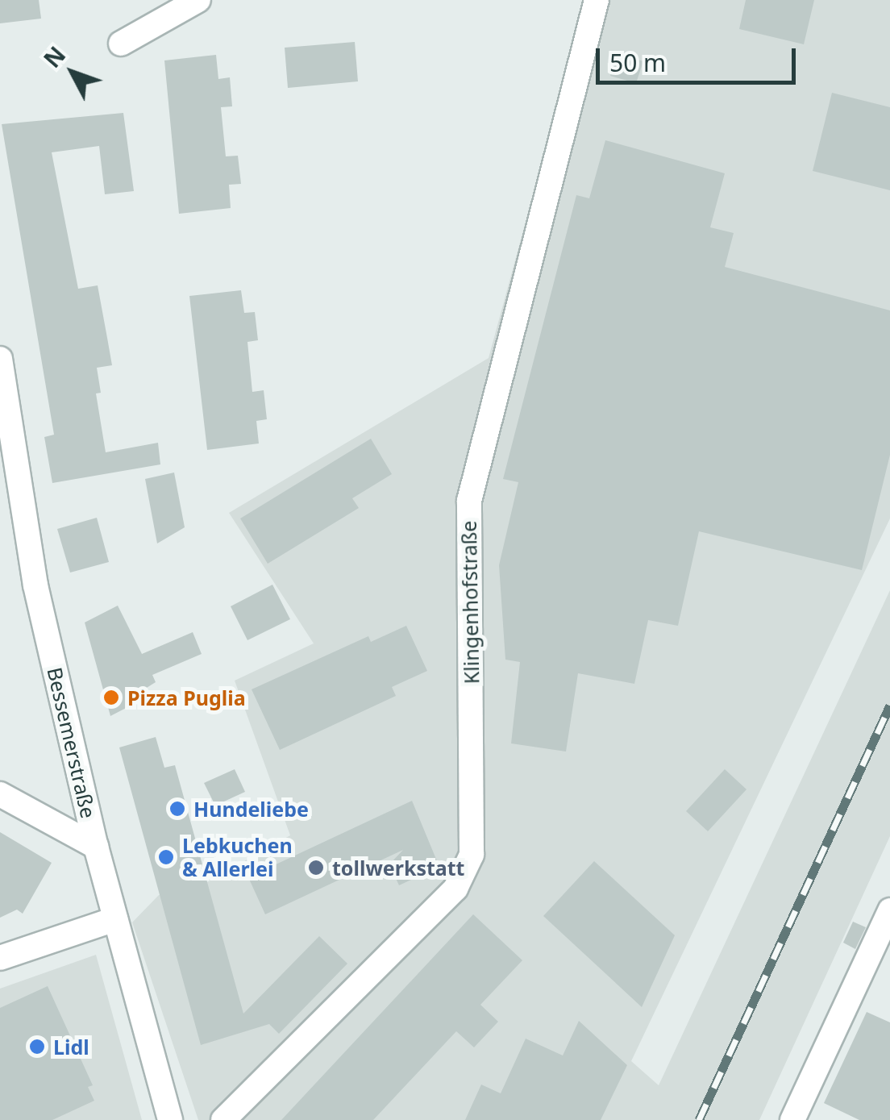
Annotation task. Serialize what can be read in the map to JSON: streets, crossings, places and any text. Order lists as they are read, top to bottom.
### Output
{
  "streets": {
    "street": ["Klingenhofstraße", "Bessemerstraße"]
  },
  "places": [
    "Pizza Puglia",
    "Hundeliebe",
    "Lebkuchen & Allerlei",
    "tollwerkstatt",
    "Lidl"
  ],
  "scale_bar": "50 m",
  "north": "top left"
}
